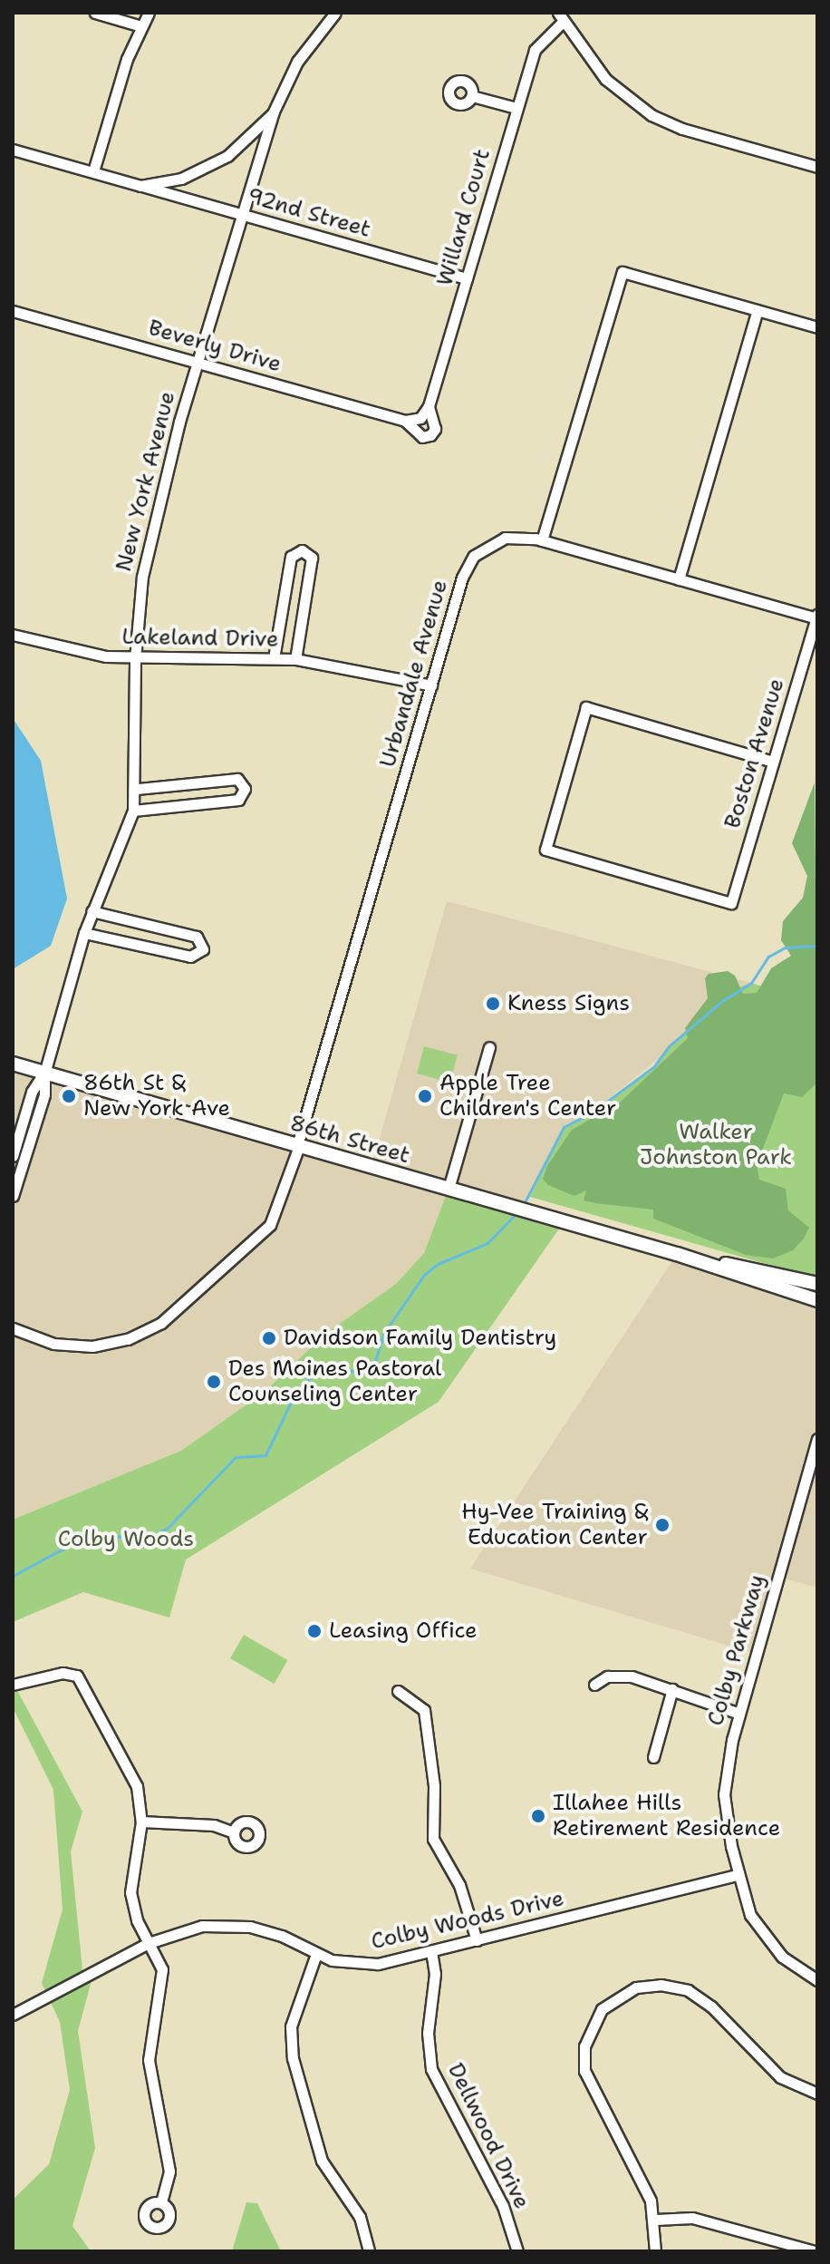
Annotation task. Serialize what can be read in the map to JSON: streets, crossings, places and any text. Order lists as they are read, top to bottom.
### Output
{
  "streets": {
    "main road": ["86th Street"],
    "street": [
      "92nd Street",
      "Willard Court",
      "Beverly Drive",
      "New York Avenue",
      "Lakeland Drive",
      "Urbandale Avenue",
      "Boston Avenue",
      "Colby Parkway",
      "Colby Woods Drive",
      "Dellwood Drive"
    ]
  },
  "crossings": [
    ["92nd Street", "Willard Court"],
    ["92nd Street", "New York Avenue"],
    ["Willard Court", "Beverly Drive"],
    ["Beverly Drive", "New York Avenue"],
    ["New York Avenue", "Lakeland Drive"],
    ["New York Avenue", "86th Street"],
    ["Lakeland Drive", "Urbandale Avenue"],
    ["Urbandale Avenue", "Boston Avenue"],
    ["Urbandale Avenue", "86th Street"],
    ["Colby Parkway", "Colby Woods Drive"],
    ["Colby Woods Drive", "Dellwood Drive"]
  ],
  "parks": ["Walker Johnston Park", "Colby Woods"],
  "places": [
    "Kness Signs",
    "86th St & New York Ave",
    "Apple Tree Children's Center",
    "Davidson Family Dentistry",
    "Des Moines Pastoral Counseling Center",
    "Hy-Vee Training & Education Center",
    "Leasing Office",
    "Illahee Hills Retirement Residence"
  ]
}
